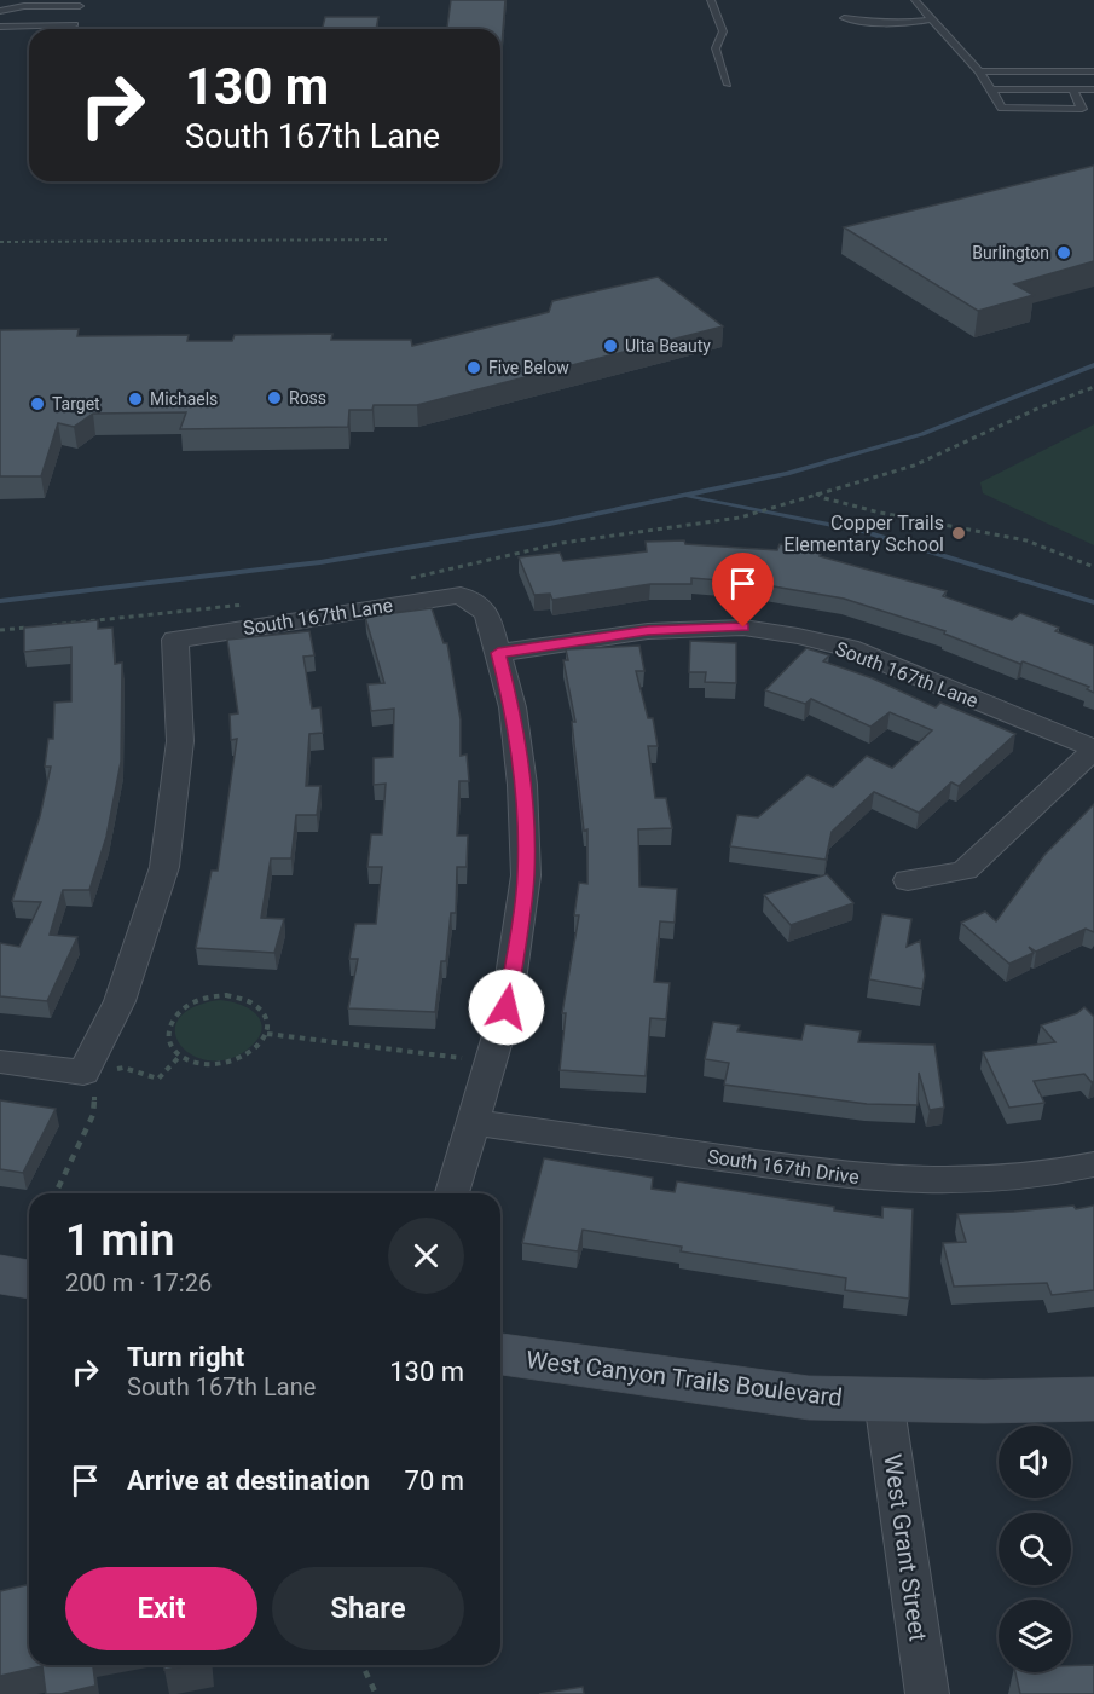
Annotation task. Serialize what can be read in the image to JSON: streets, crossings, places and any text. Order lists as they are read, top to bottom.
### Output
{
  "streets": {
    "street": [
      "South 167th Lane",
      "South 167th Drive",
      "West Canyon Trails Boulevard",
      "West Grant Street"
    ]
  },
  "crossings": [
    ["West Canyon Trails Boulevard", "West Grant Street"]
  ],
  "places": [
    "Burlington",
    "Ulta Beauty",
    "Five Below",
    "Ross",
    "Michaels",
    "Target",
    "Copper Trails Elementary School"
  ],
  "page": {
    "turn": ["130 m", "South 167th Lane"],
    "heading": ["1 min", "200 m · 17:26"],
    "list": [
      {
        "name": "Turn right",
        "note": "South 167th Lane",
        "value": "130 m"
      },
      {
        "name": "Arrive at destination",
        "value": "70 m"
      }
    ],
    "buttons": ["Exit", "Share"]
  }
}
